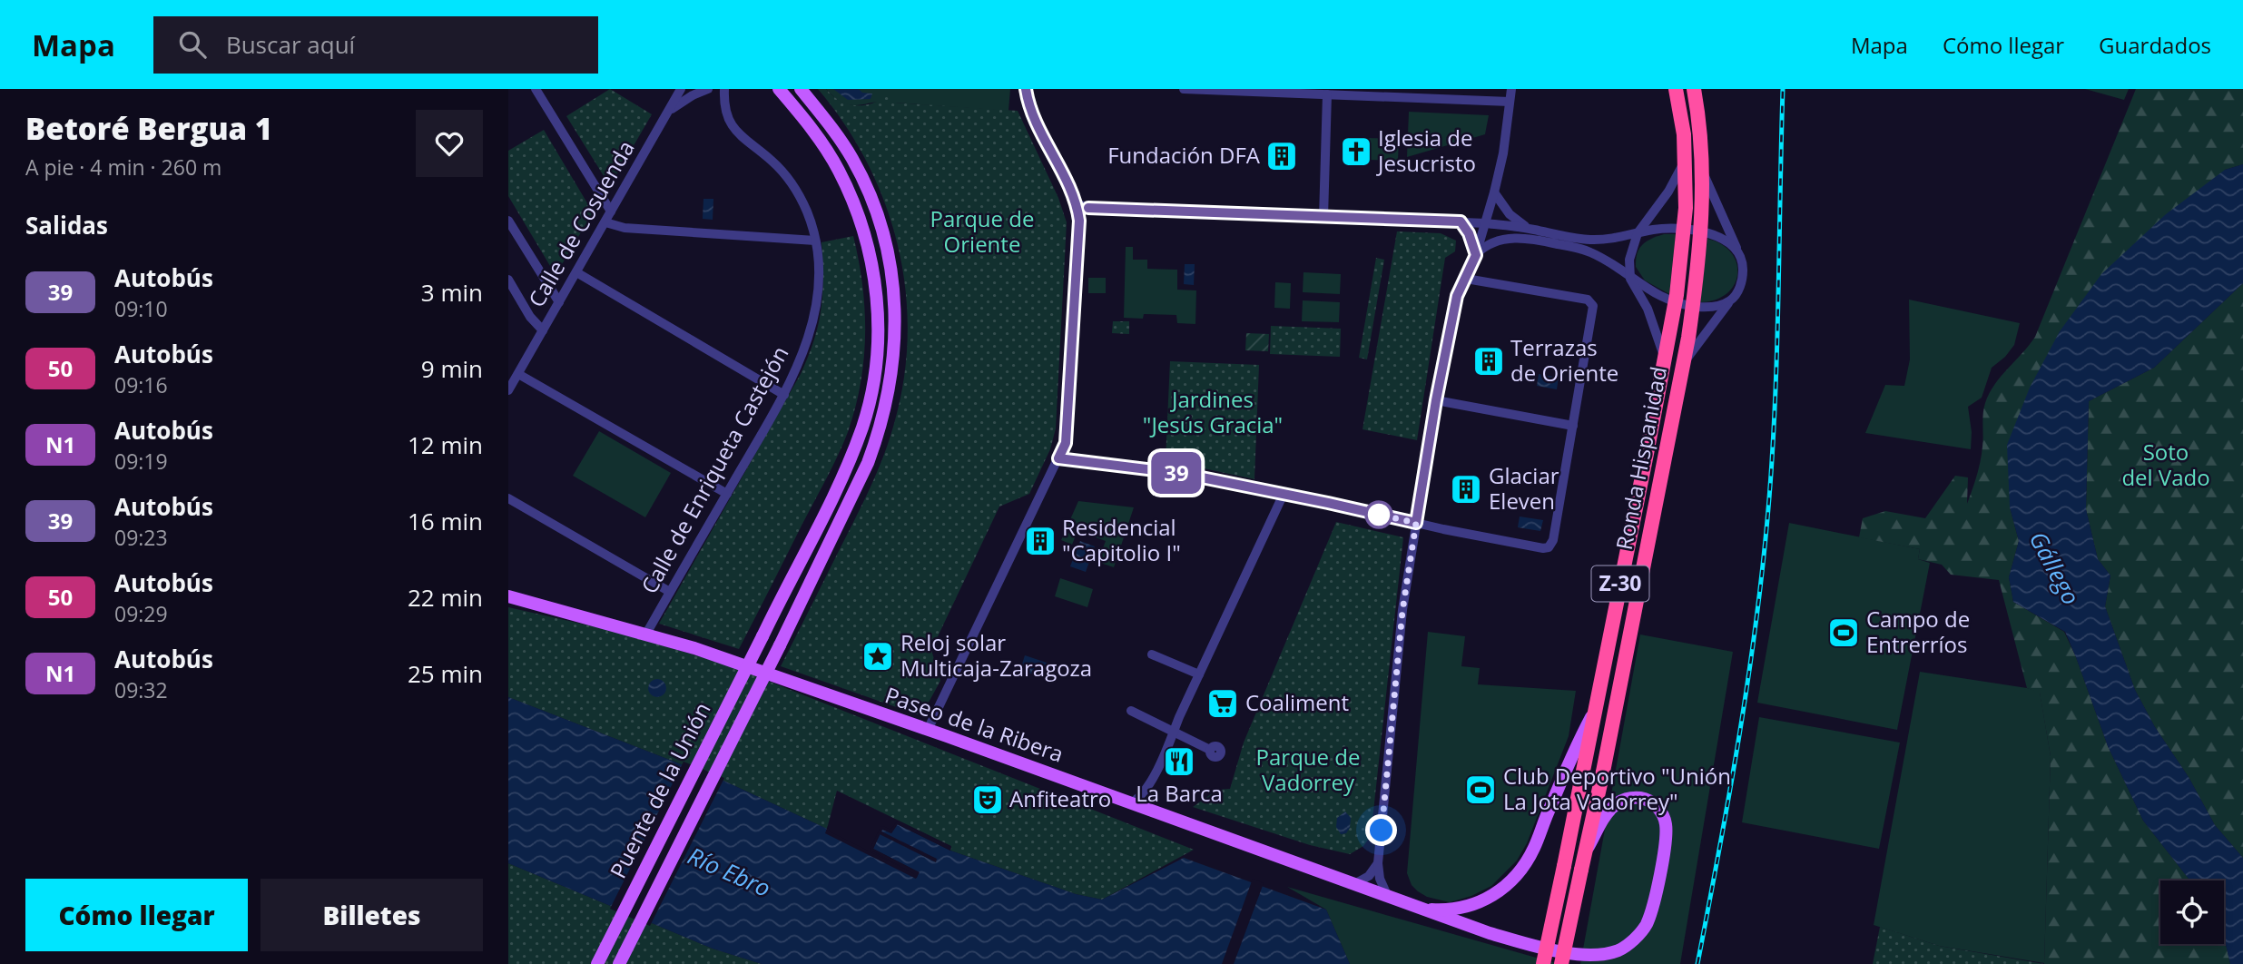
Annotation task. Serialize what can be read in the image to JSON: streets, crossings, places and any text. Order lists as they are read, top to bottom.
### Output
{
  "streets": {
    "highway": ["Ronda Hispanidad", "Z-30"],
    "main road": ["Paseo de la Ribera", "Puente de la Unión"],
    "street": ["Calle de Cosuenda", "Calle de Enriqueta Castejón"]
  },
  "crossings": [
    ["Ronda Hispanidad", "Paseo de la Ribera"],
    ["Calle de Enriqueta Castejón", "Paseo de la Ribera"]
  ],
  "water": ["Gállego", "Río Ebro"],
  "parks": [
    "Parque de Oriente",
    "Jardines \"Jesús Gracia\"",
    "Soto del Vado",
    "Parque de Vadorrey"
  ],
  "places": {
    "church": ["Iglesia de Jesucristo"],
    "building": [
      "Fundación DFA",
      "Terrazas de Oriente",
      "Glaciar Eleven",
      "Residencial \"Capitolio I\""
    ],
    "sports": ["Campo de Entrerríos", "Club Deportivo \"Unión La Jota Vadorrey\""],
    "place": ["Reloj solar Multicaja-Zaragoza"],
    "supermarket": ["Coaliment"],
    "restaurant": ["La Barca"],
    "theatre": ["Anfiteatro"]
  },
  "lines": ["bus line 39"],
  "page": {
    "header": "Mapa",
    "search": "Buscar aquí",
    "nav": ["Mapa", "Cómo llegar", "Guardados"],
    "heading": [
      ["Betoré Bergua 1", "A pie · 4 min · 260 m"],
      "Salidas"
    ],
    "on_map": "39",
    "list": [
      {
        "mark": "39",
        "name": "Autobús",
        "note": "09:10",
        "value": "3 min"
      },
      {
        "mark": "50",
        "name": "Autobús",
        "note": "09:16",
        "value": "9 min"
      },
      {
        "mark": "N1",
        "name": "Autobús",
        "note": "09:19",
        "value": "12 min"
      },
      {
        "mark": "39",
        "name": "Autobús",
        "note": "09:23",
        "value": "16 min"
      },
      {
        "mark": "50",
        "name": "Autobús",
        "note": "09:29",
        "value": "22 min"
      },
      {
        "mark": "N1",
        "name": "Autobús",
        "note": "09:32",
        "value": "25 min"
      }
    ],
    "buttons": ["Cómo llegar", "Billetes"]
  }
}
